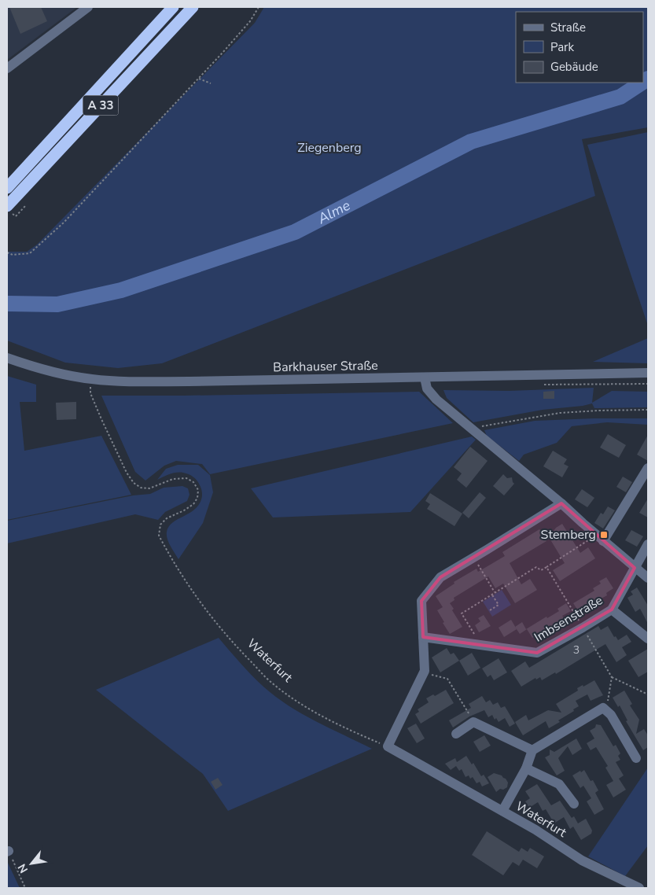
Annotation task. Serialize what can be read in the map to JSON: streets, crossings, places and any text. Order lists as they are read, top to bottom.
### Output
{
  "streets": {
    "highway": ["A 33"],
    "street": ["Barkhauser Straße", "Imbsenstraße", "Waterfurt"]
  },
  "water": ["Alme"],
  "parks": ["Ziegenberg"],
  "places": {
    "transit": ["Stemberg"]
  },
  "house_numbers": ["3"],
  "legend": ["Straße", "Park", "Gebäude"],
  "north": "bottom left"
}
